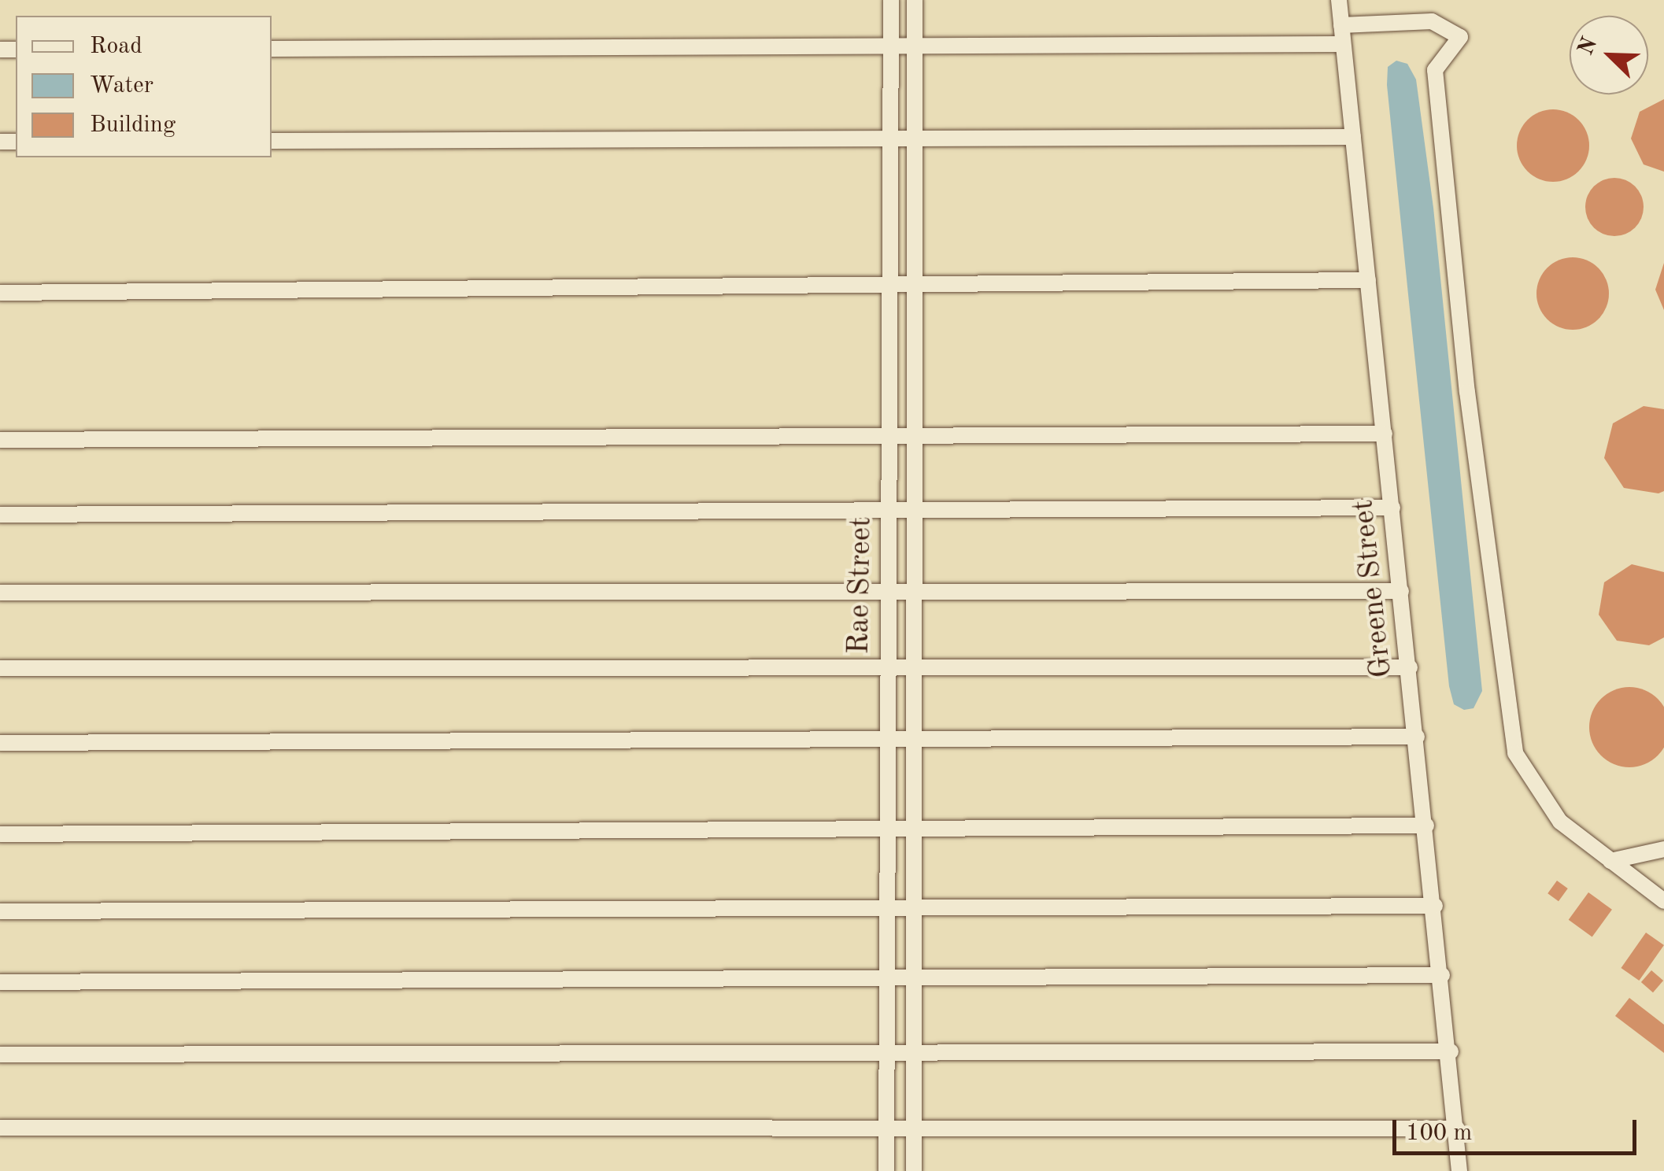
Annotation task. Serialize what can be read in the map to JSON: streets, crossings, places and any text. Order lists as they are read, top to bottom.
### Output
{
  "streets": {
    "street": ["Rae Street", "Greene Street"]
  },
  "legend": ["Road", "Water", "Building"],
  "scale_bar": "100 m",
  "north": "top left"
}
